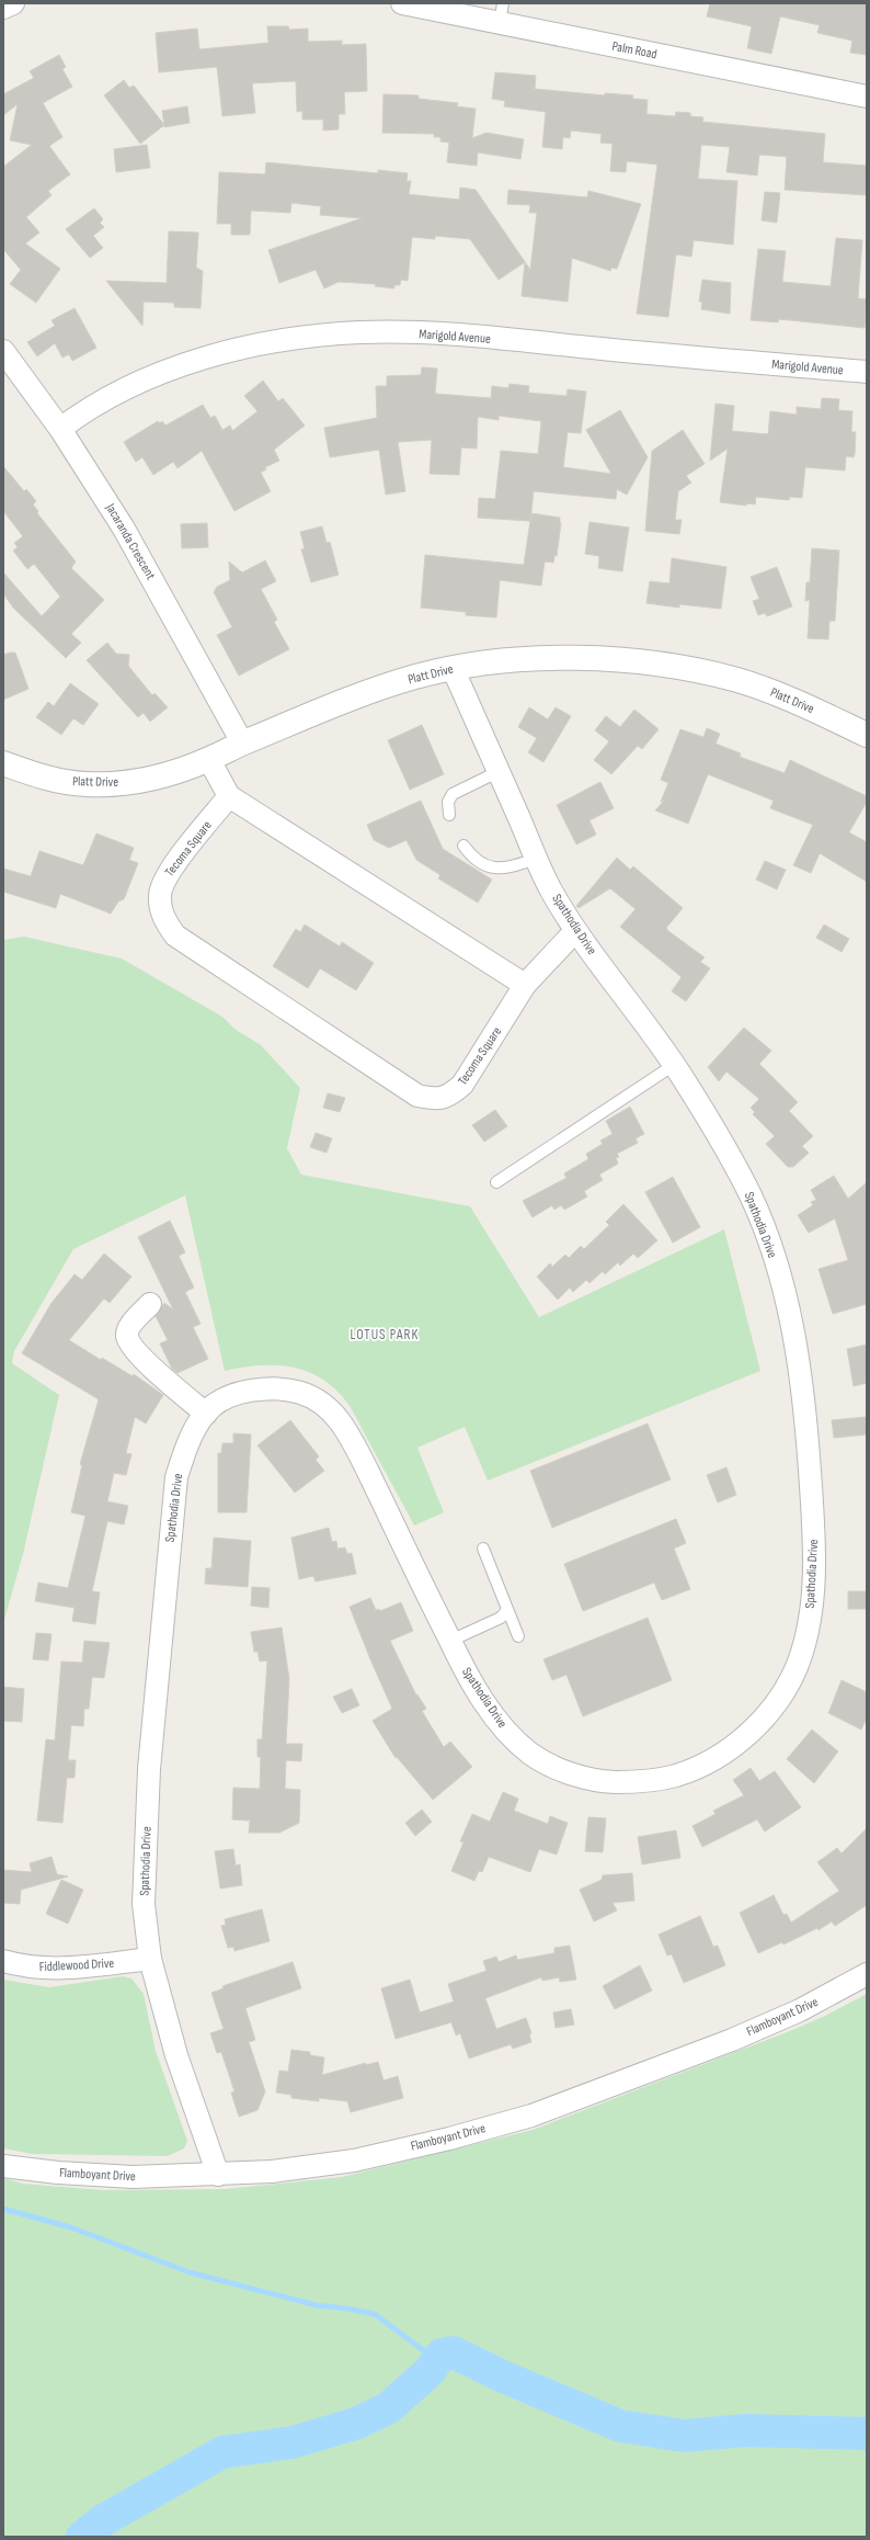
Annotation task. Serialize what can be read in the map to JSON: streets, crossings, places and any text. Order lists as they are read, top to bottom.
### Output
{
  "streets": {
    "street": [
      "Palm Road",
      "Marigold Avenue",
      "Jacaranda Crescent",
      "Platt Drive",
      "Tecoma Square",
      "Spathodia Drive",
      "Fiddlewood Drive",
      "Flamboyant Drive"
    ]
  },
  "crossings": [
    ["Marigold Avenue", "Jacaranda Crescent"],
    ["Jacaranda Crescent", "Platt Drive"],
    ["Platt Drive", "Spathodia Drive"],
    ["Tecoma Square", "Spathodia Drive"],
    ["Spathodia Drive", "Fiddlewood Drive"],
    ["Spathodia Drive", "Flamboyant Drive"]
  ],
  "districts": ["LOTUS PARK"]
}
